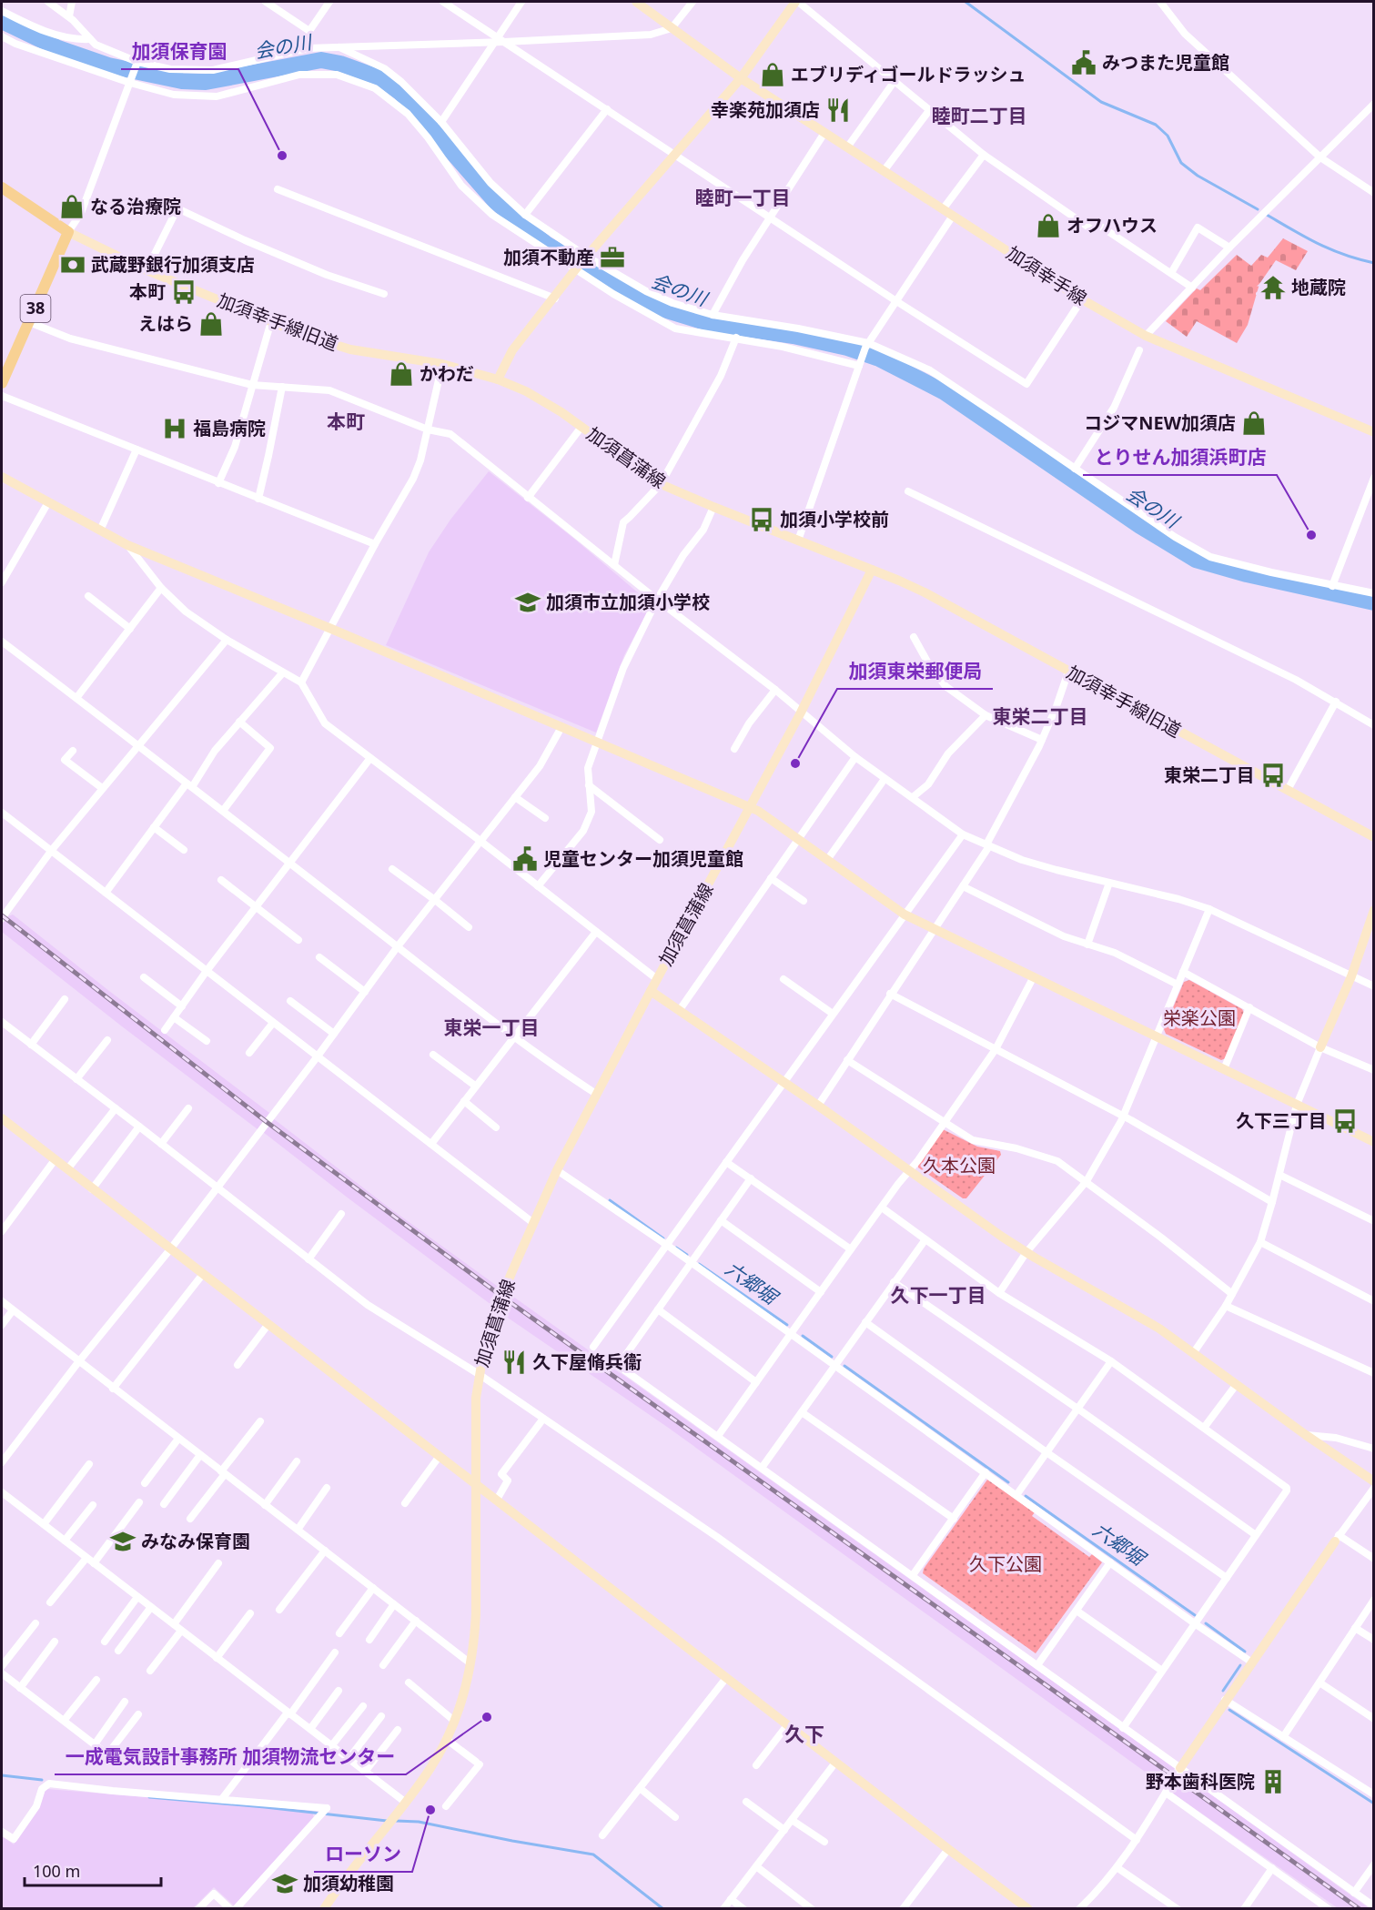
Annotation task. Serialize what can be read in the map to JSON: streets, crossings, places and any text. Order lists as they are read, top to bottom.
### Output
{
  "streets": {
    "main road": ["38"],
    "street": ["加須幸手線", "加須幸手線旧道", "加須菖蒲線"]
  },
  "crossings": [
    ["38", "加須幸手線旧道"],
    ["加須幸手線旧道", "加須菖蒲線"]
  ],
  "districts": [
    "睦町二丁目",
    "睦町一丁目",
    "本町",
    "東栄二丁目",
    "東栄一丁目",
    "久下一丁目",
    "久下"
  ],
  "water": ["会の川", "六郷堀"],
  "parks": ["栄楽公園", "久本公園", "久下公園"],
  "places": {
    "public building": ["みつまた児童館", "児童センター加須児童館"],
    "shop": [
      "エブリディゴールドラッシュ",
      "なる治療院",
      "オフハウス",
      "えはら",
      "かわだ",
      "コジマNEW加須店"
    ],
    "restaurant": ["幸楽苑加須店", "久下屋脩兵衞"],
    "other": [
      "加須保育園",
      "とりせん加須浜町店",
      "加須東栄郵便局",
      "一成電気設計事務所 加須物流センター",
      "ローソン"
    ],
    "office": ["加須不動産"],
    "bank": ["武蔵野銀行加須支店"],
    "temple": ["地蔵院"],
    "bus stop": [
      "本町",
      "加須小学校前",
      "東栄二丁目",
      "久下三丁目"
    ],
    "hospital": ["福島病院"],
    "school or university": ["加須市立加須小学校", "みなみ保育園", "加須幼稚園"],
    "building": ["野本歯科医院"]
  },
  "scale_bar": "100 m"
}
